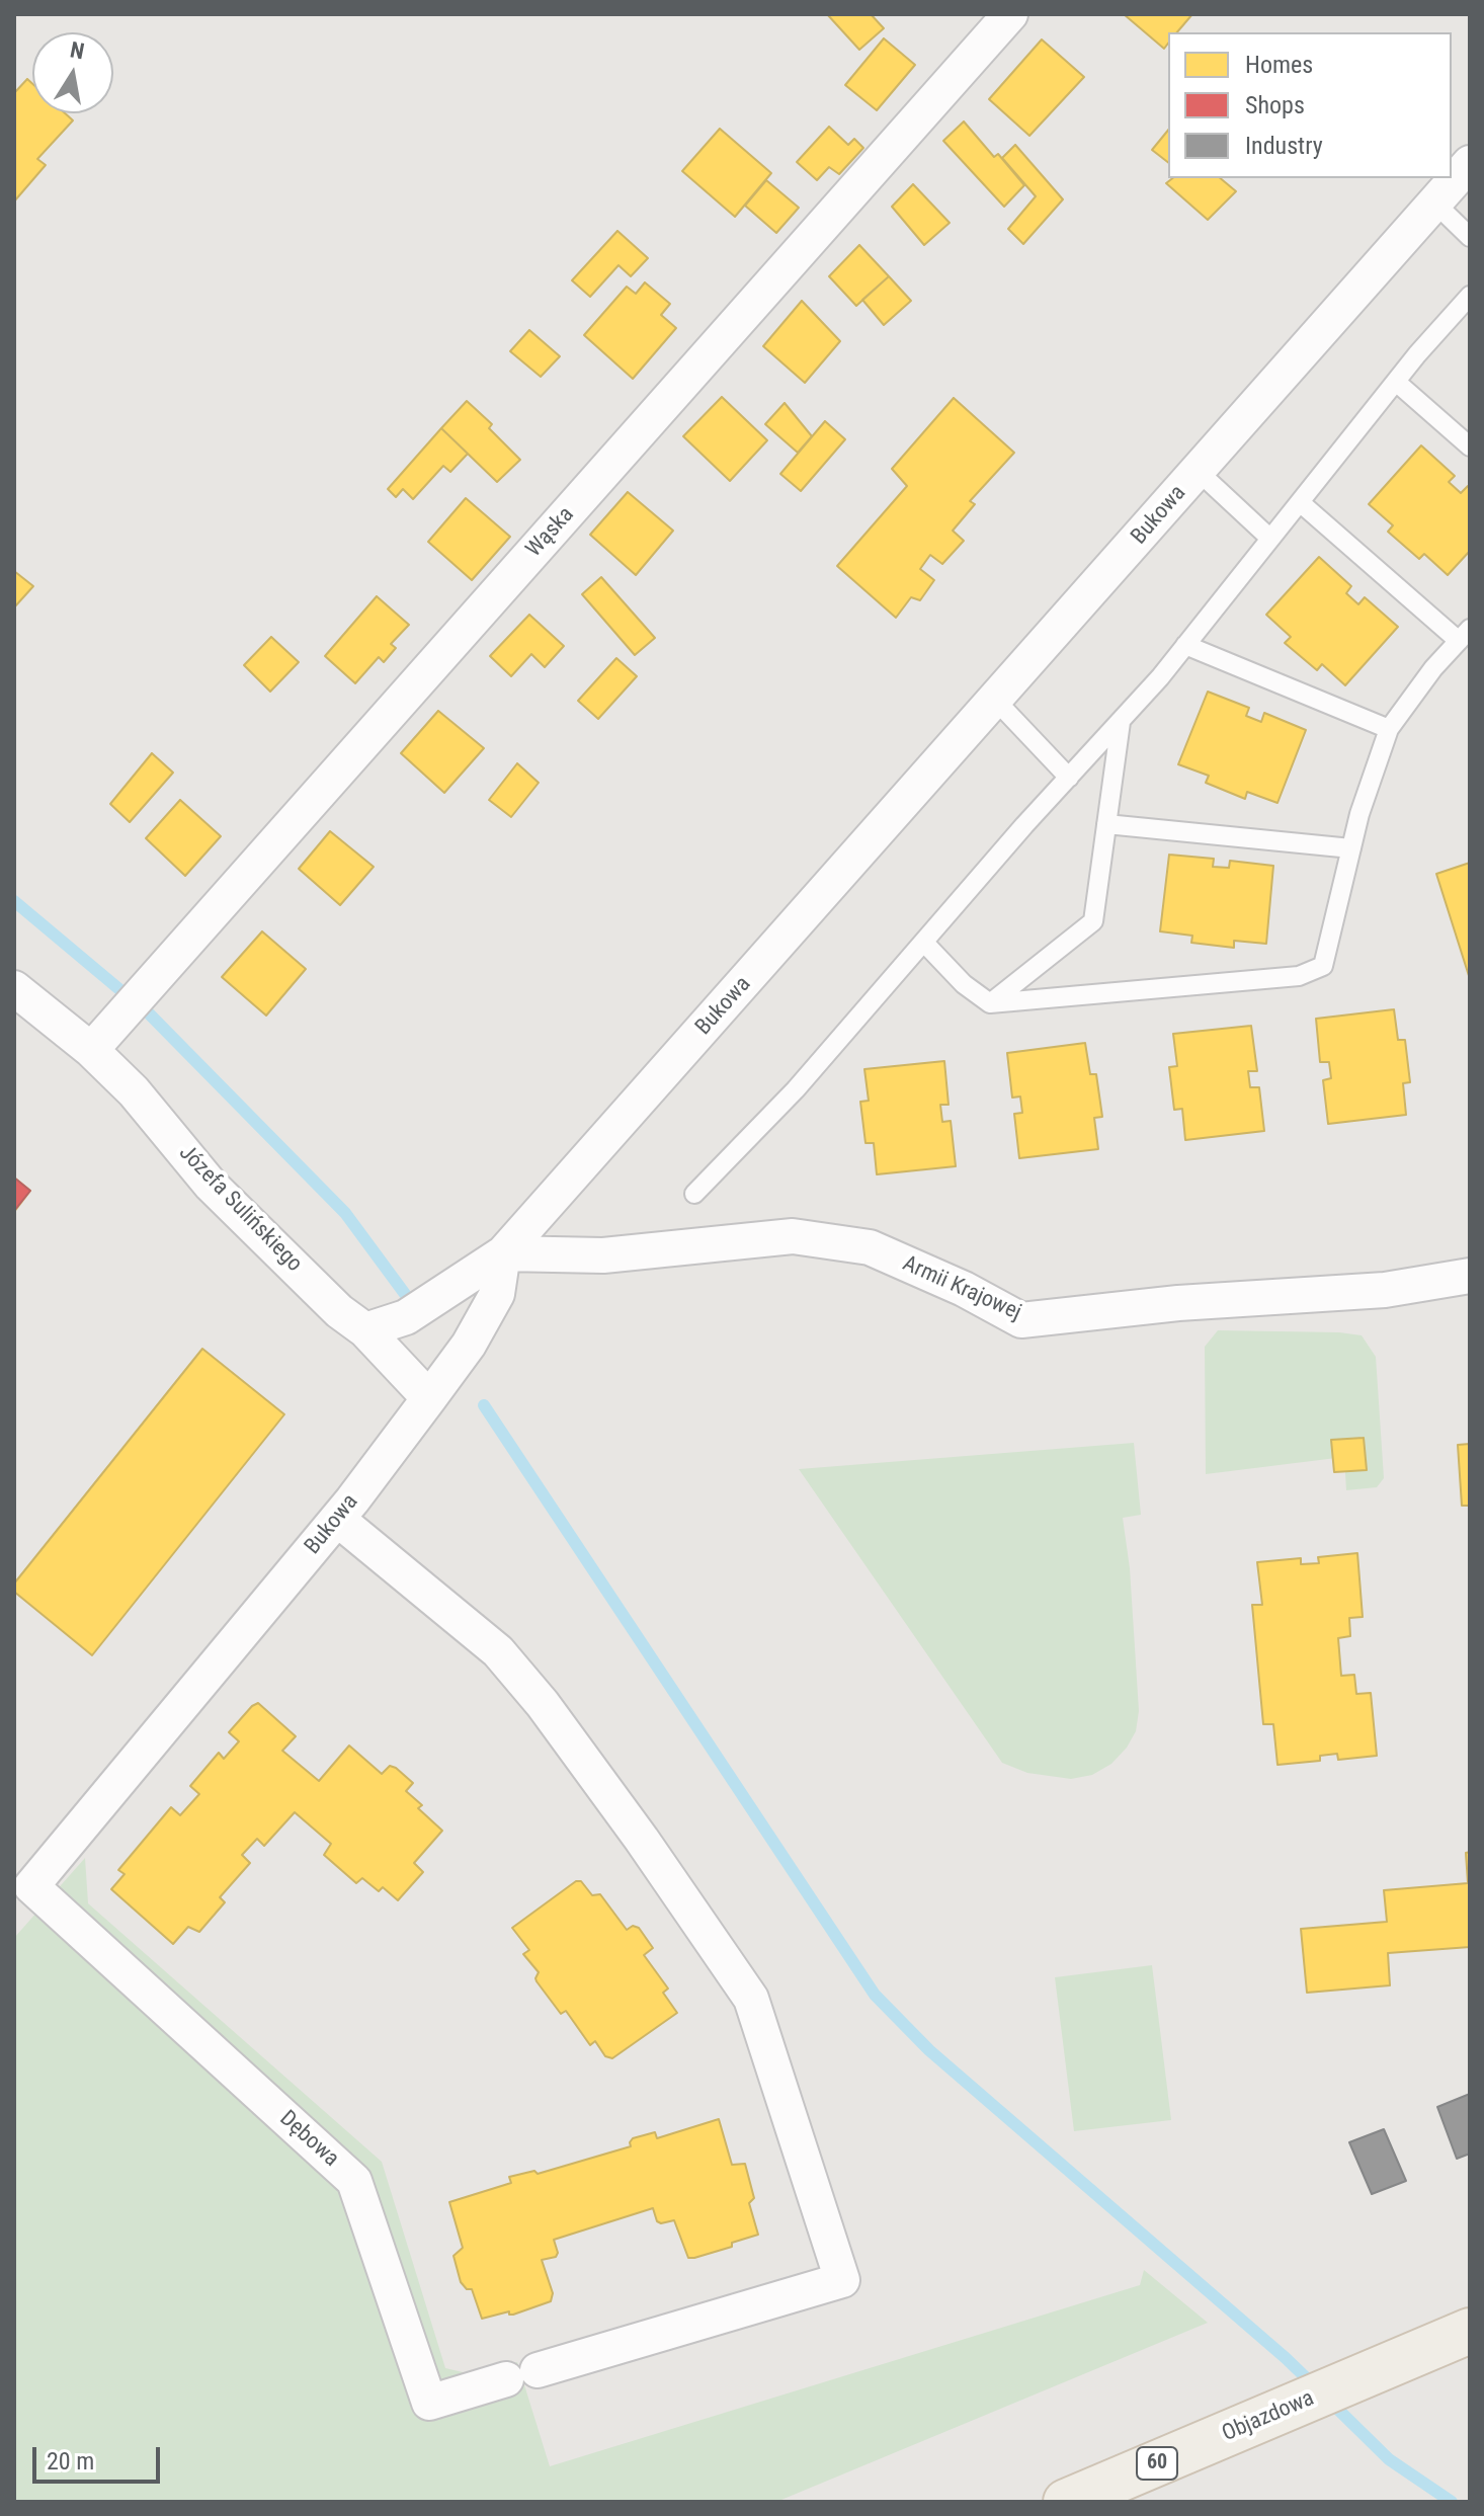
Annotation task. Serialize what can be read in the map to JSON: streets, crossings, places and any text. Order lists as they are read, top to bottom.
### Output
{
  "streets": {
    "main road": ["Objazdowa", "60"],
    "street": [
      "Bukowa",
      "Wąska",
      "Józefa Sulińskiego",
      "Armii Krajowej",
      "Dębowa"
    ]
  },
  "crossings": [
    ["Bukowa", "Józefa Sulińskiego"],
    ["Bukowa", "Armii Krajowej"],
    ["Bukowa", "Dębowa"],
    ["Wąska", "Józefa Sulińskiego"]
  ],
  "legend": ["Homes", "Shops", "Industry"],
  "scale_bar": "20 m",
  "north": "top"
}
